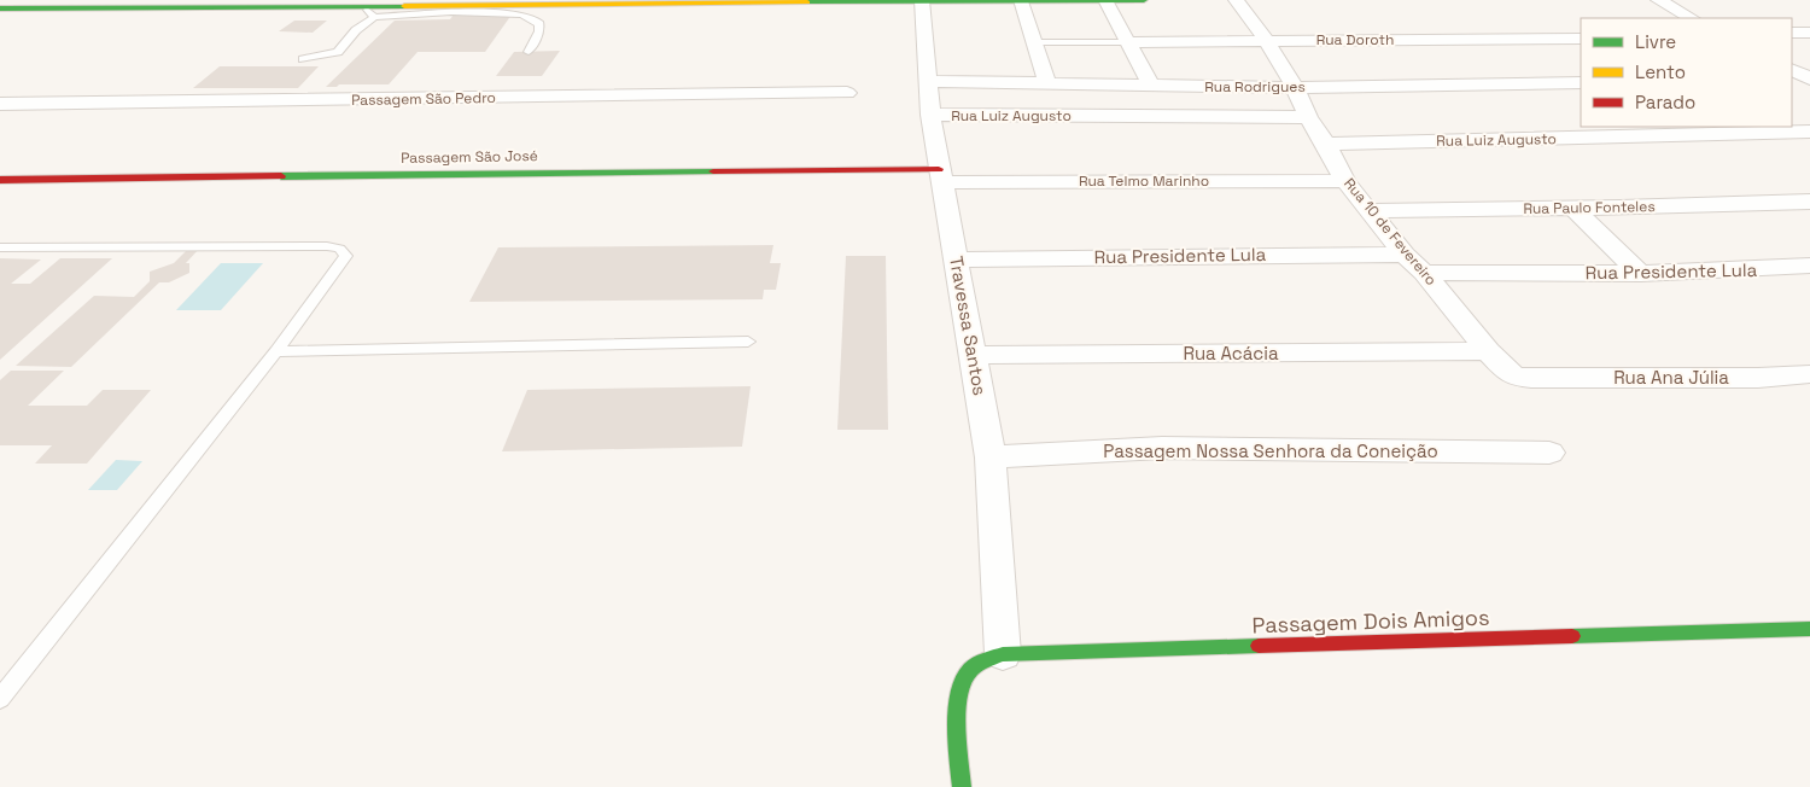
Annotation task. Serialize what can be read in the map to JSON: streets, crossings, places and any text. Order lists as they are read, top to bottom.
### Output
{
  "streets": {
    "main road": ["Passagem São José", "Passagem Dois Amigos"],
    "street": [
      "Rua Doroth",
      "Rua Rodrigues",
      "Passagem São Pedro",
      "Rua Luiz Augusto",
      "Rua Telmo Marinho",
      "Rua Paulo Fonteles",
      "Rua 10 de Fevereiro",
      "Rua Presidente Lula",
      "Travessa Santos",
      "Rua Acácia",
      "Rua Ana Júlia",
      "Passagem Nossa Senhora da Coneição"
    ]
  },
  "crossings": [
    ["Rua Doroth", "Rua 10 de Fevereiro"],
    ["Rua Rodrigues", "Rua 10 de Fevereiro"],
    ["Rua Rodrigues", "Travessa Santos"],
    ["Rua Luiz Augusto", "Rua 10 de Fevereiro"],
    ["Rua Luiz Augusto", "Travessa Santos"],
    ["Passagem São José", "Rua Telmo Marinho"],
    ["Passagem São José", "Travessa Santos"],
    ["Rua Telmo Marinho", "Rua 10 de Fevereiro"],
    ["Rua Telmo Marinho", "Travessa Santos"],
    ["Rua Paulo Fonteles", "Rua 10 de Fevereiro"],
    ["Rua 10 de Fevereiro", "Rua Presidente Lula"],
    ["Rua 10 de Fevereiro", "Rua Acácia"],
    ["Rua 10 de Fevereiro", "Rua Ana Júlia"],
    ["Rua Presidente Lula", "Travessa Santos"],
    ["Travessa Santos", "Rua Acácia"],
    ["Travessa Santos", "Passagem Nossa Senhora da Coneição"],
    ["Travessa Santos", "Passagem Dois Amigos"]
  ],
  "legend": ["Livre", "Lento", "Parado"]
}
